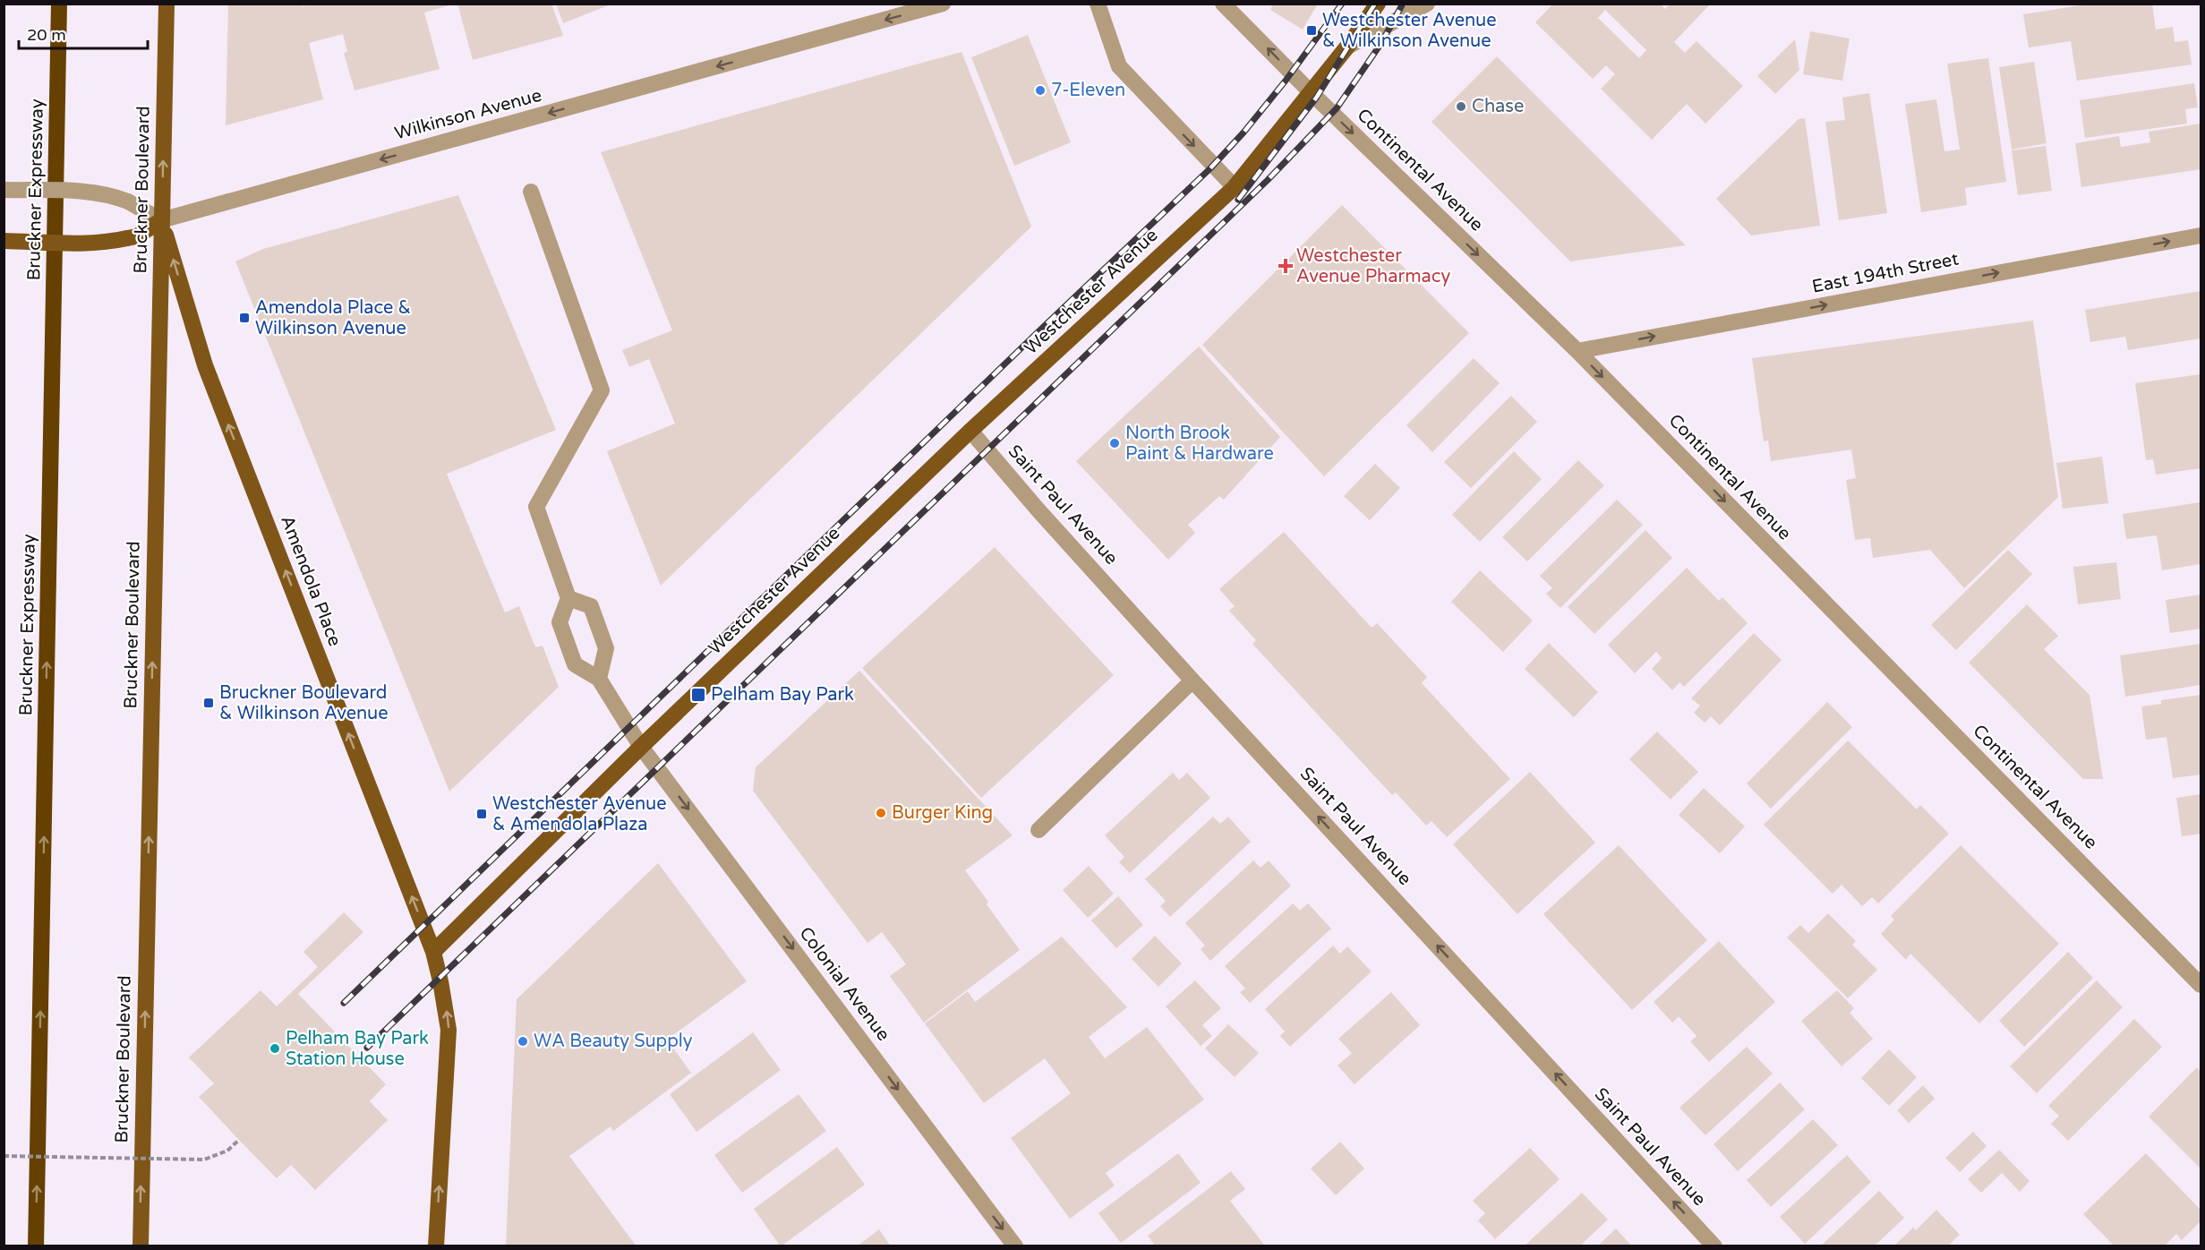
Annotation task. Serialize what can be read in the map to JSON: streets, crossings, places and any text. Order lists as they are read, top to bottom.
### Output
{
  "streets": {
    "highway": ["Bruckner Expressway"],
    "main road": [
      "Wilkinson Avenue",
      "Bruckner Boulevard",
      "Westchester Avenue",
      "Amendola Place"
    ],
    "street": [
      "Continental Avenue",
      "East 194th Street",
      "Saint Paul Avenue",
      "Colonial Avenue"
    ]
  },
  "crossings": [
    ["Wilkinson Avenue", "Bruckner Boulevard"],
    ["Wilkinson Avenue", "Amendola Place"],
    ["Continental Avenue", "East 194th Street"],
    ["Continental Avenue", "Westchester Avenue"],
    ["Bruckner Boulevard", "Amendola Place"],
    ["Westchester Avenue", "Saint Paul Avenue"],
    ["Westchester Avenue", "Amendola Place"],
    ["Westchester Avenue", "Colonial Avenue"]
  ],
  "one_way": [
    "Wilkinson Avenue",
    "Continental Avenue",
    "Bruckner Expressway",
    "Bruckner Boulevard",
    "East 194th Street",
    "Saint Paul Avenue",
    "Amendola Place",
    "Colonial Avenue"
  ],
  "places": {
    "transit": [
      "Westchester Avenue & Wilkinson Avenue",
      "Amendola Place & Wilkinson Avenue",
      "Pelham Bay Park",
      "Bruckner Boulevard & Wilkinson Avenue",
      "Westchester Avenue & Amendola Plaza"
    ],
    "other": [
      "7-Eleven",
      "Chase",
      "North Brook Paint & Hardware",
      "Burger King",
      "WA Beauty Supply",
      "Pelham Bay Park Station House"
    ],
    "health": ["Westchester Avenue Pharmacy"]
  },
  "scale_bar": "20 m"
}
